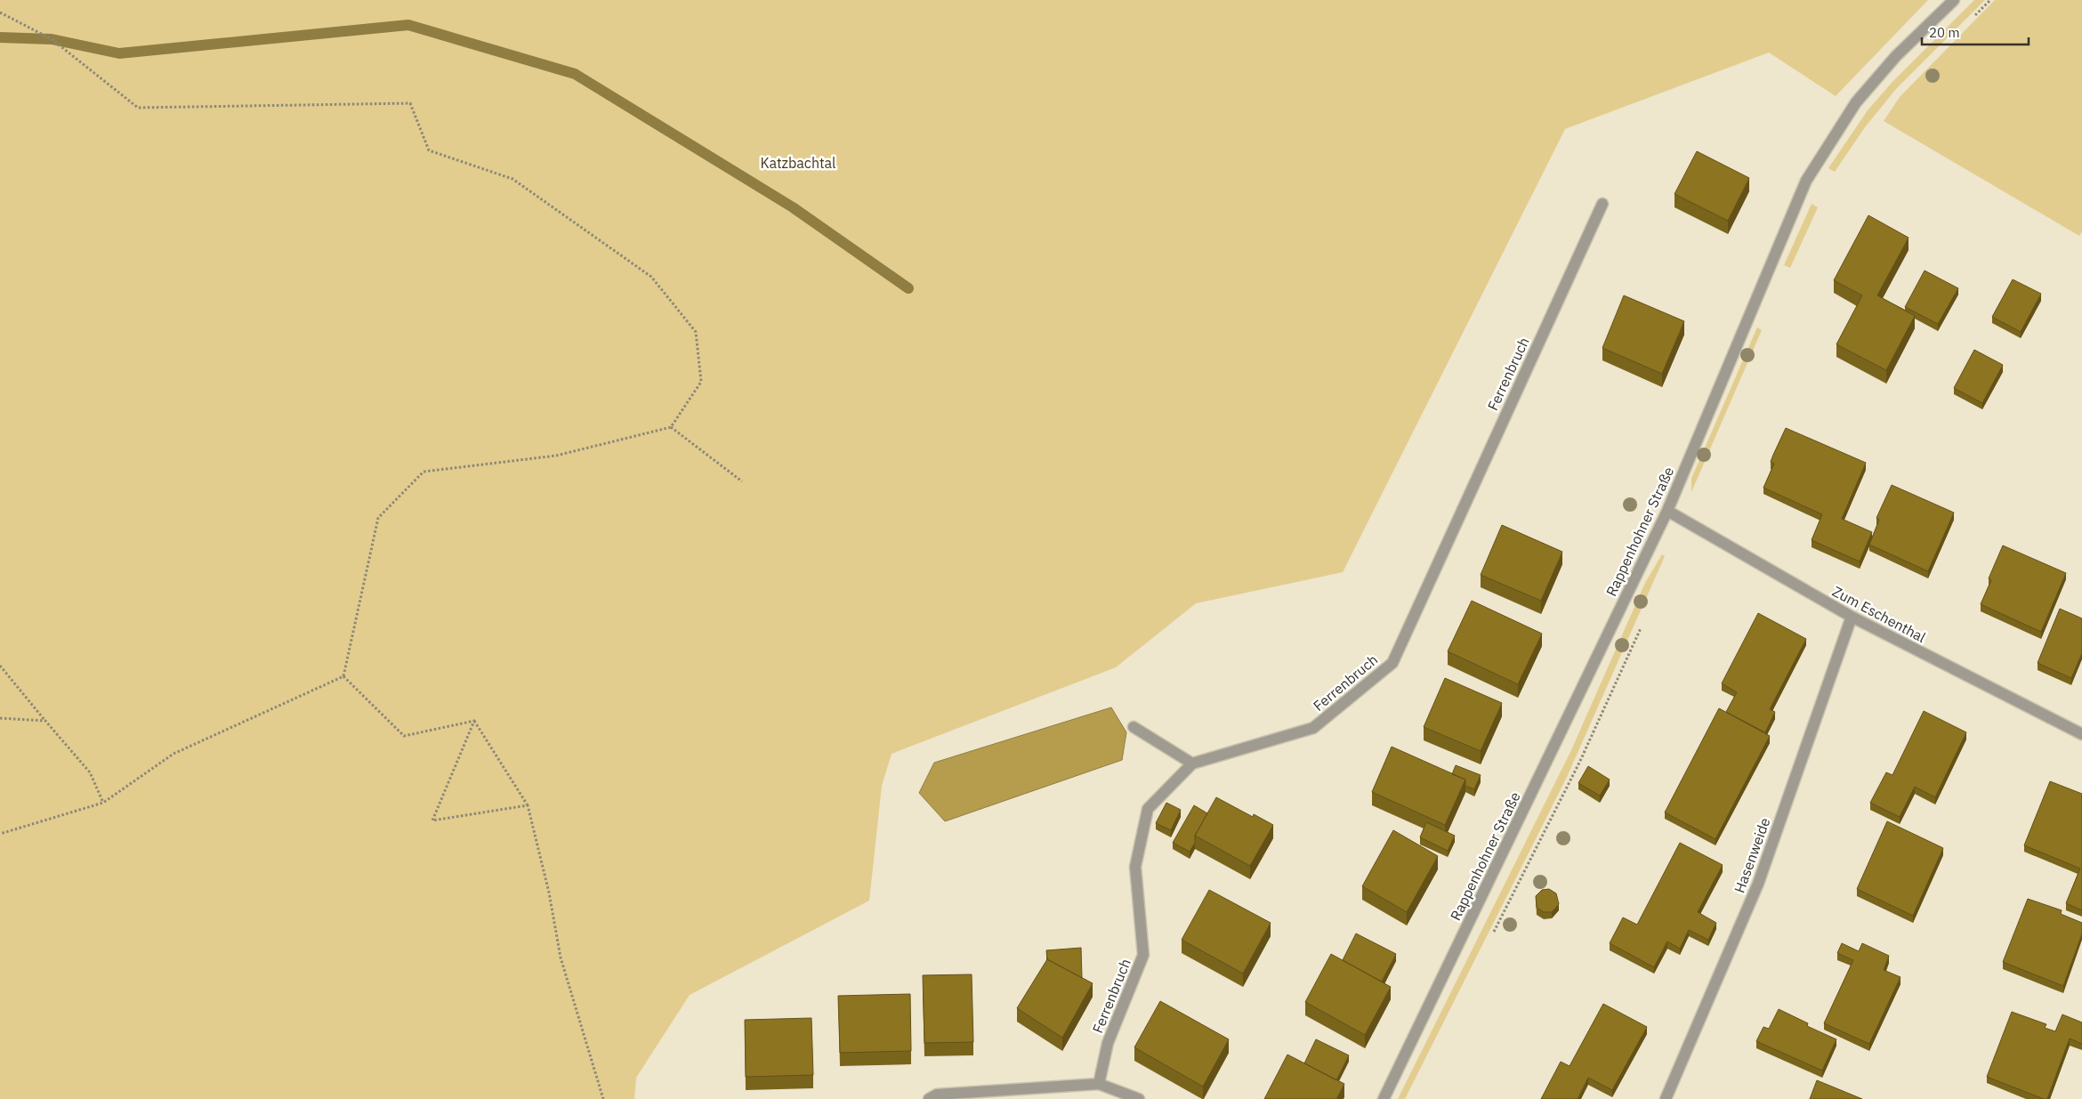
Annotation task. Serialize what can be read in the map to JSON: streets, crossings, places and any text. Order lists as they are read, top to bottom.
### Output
{
  "streets": {
    "street": [
      "Ferrenbruch",
      "Rappenhohner Straße",
      "Zum Eschenthal",
      "Hasenweide"
    ]
  },
  "crossings": [
    ["Rappenhohner Straße", "Zum Eschenthal"],
    ["Zum Eschenthal", "Hasenweide"]
  ],
  "parks": ["Katzbachtal"],
  "scale_bar": "20 m"
}
